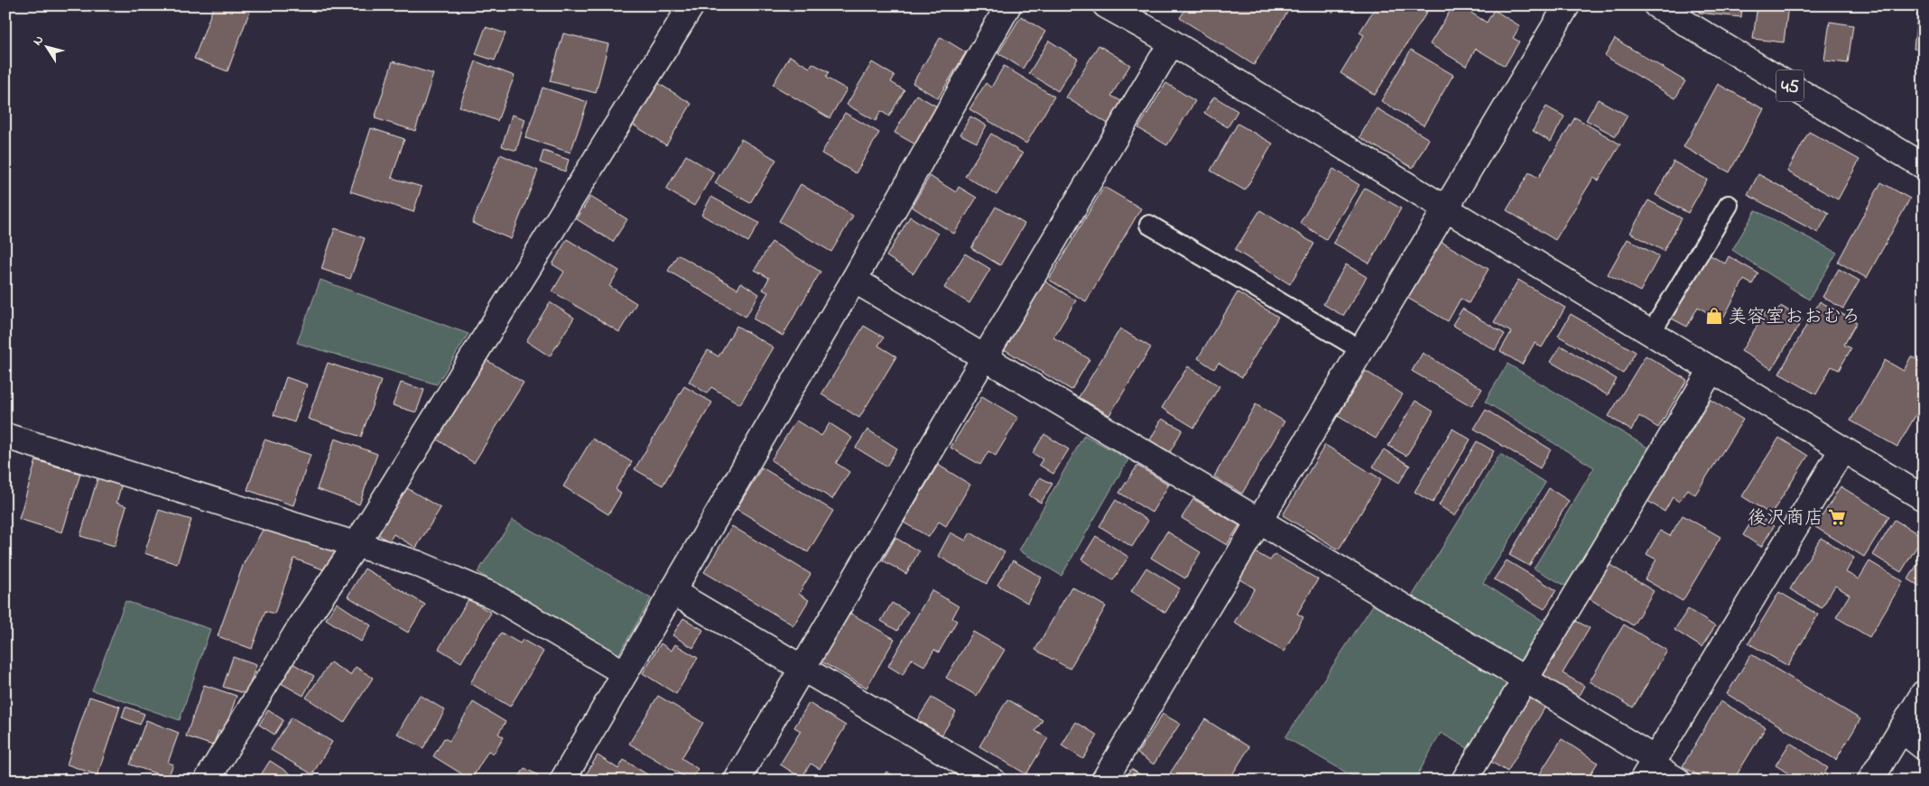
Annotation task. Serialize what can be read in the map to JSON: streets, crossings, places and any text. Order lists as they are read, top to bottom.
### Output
{
  "streets": {
    "street": ["45"]
  },
  "places": {
    "shop": ["美容室おおむろ"],
    "supermarket": ["後沢商店"]
  },
  "north": "top left"
}
